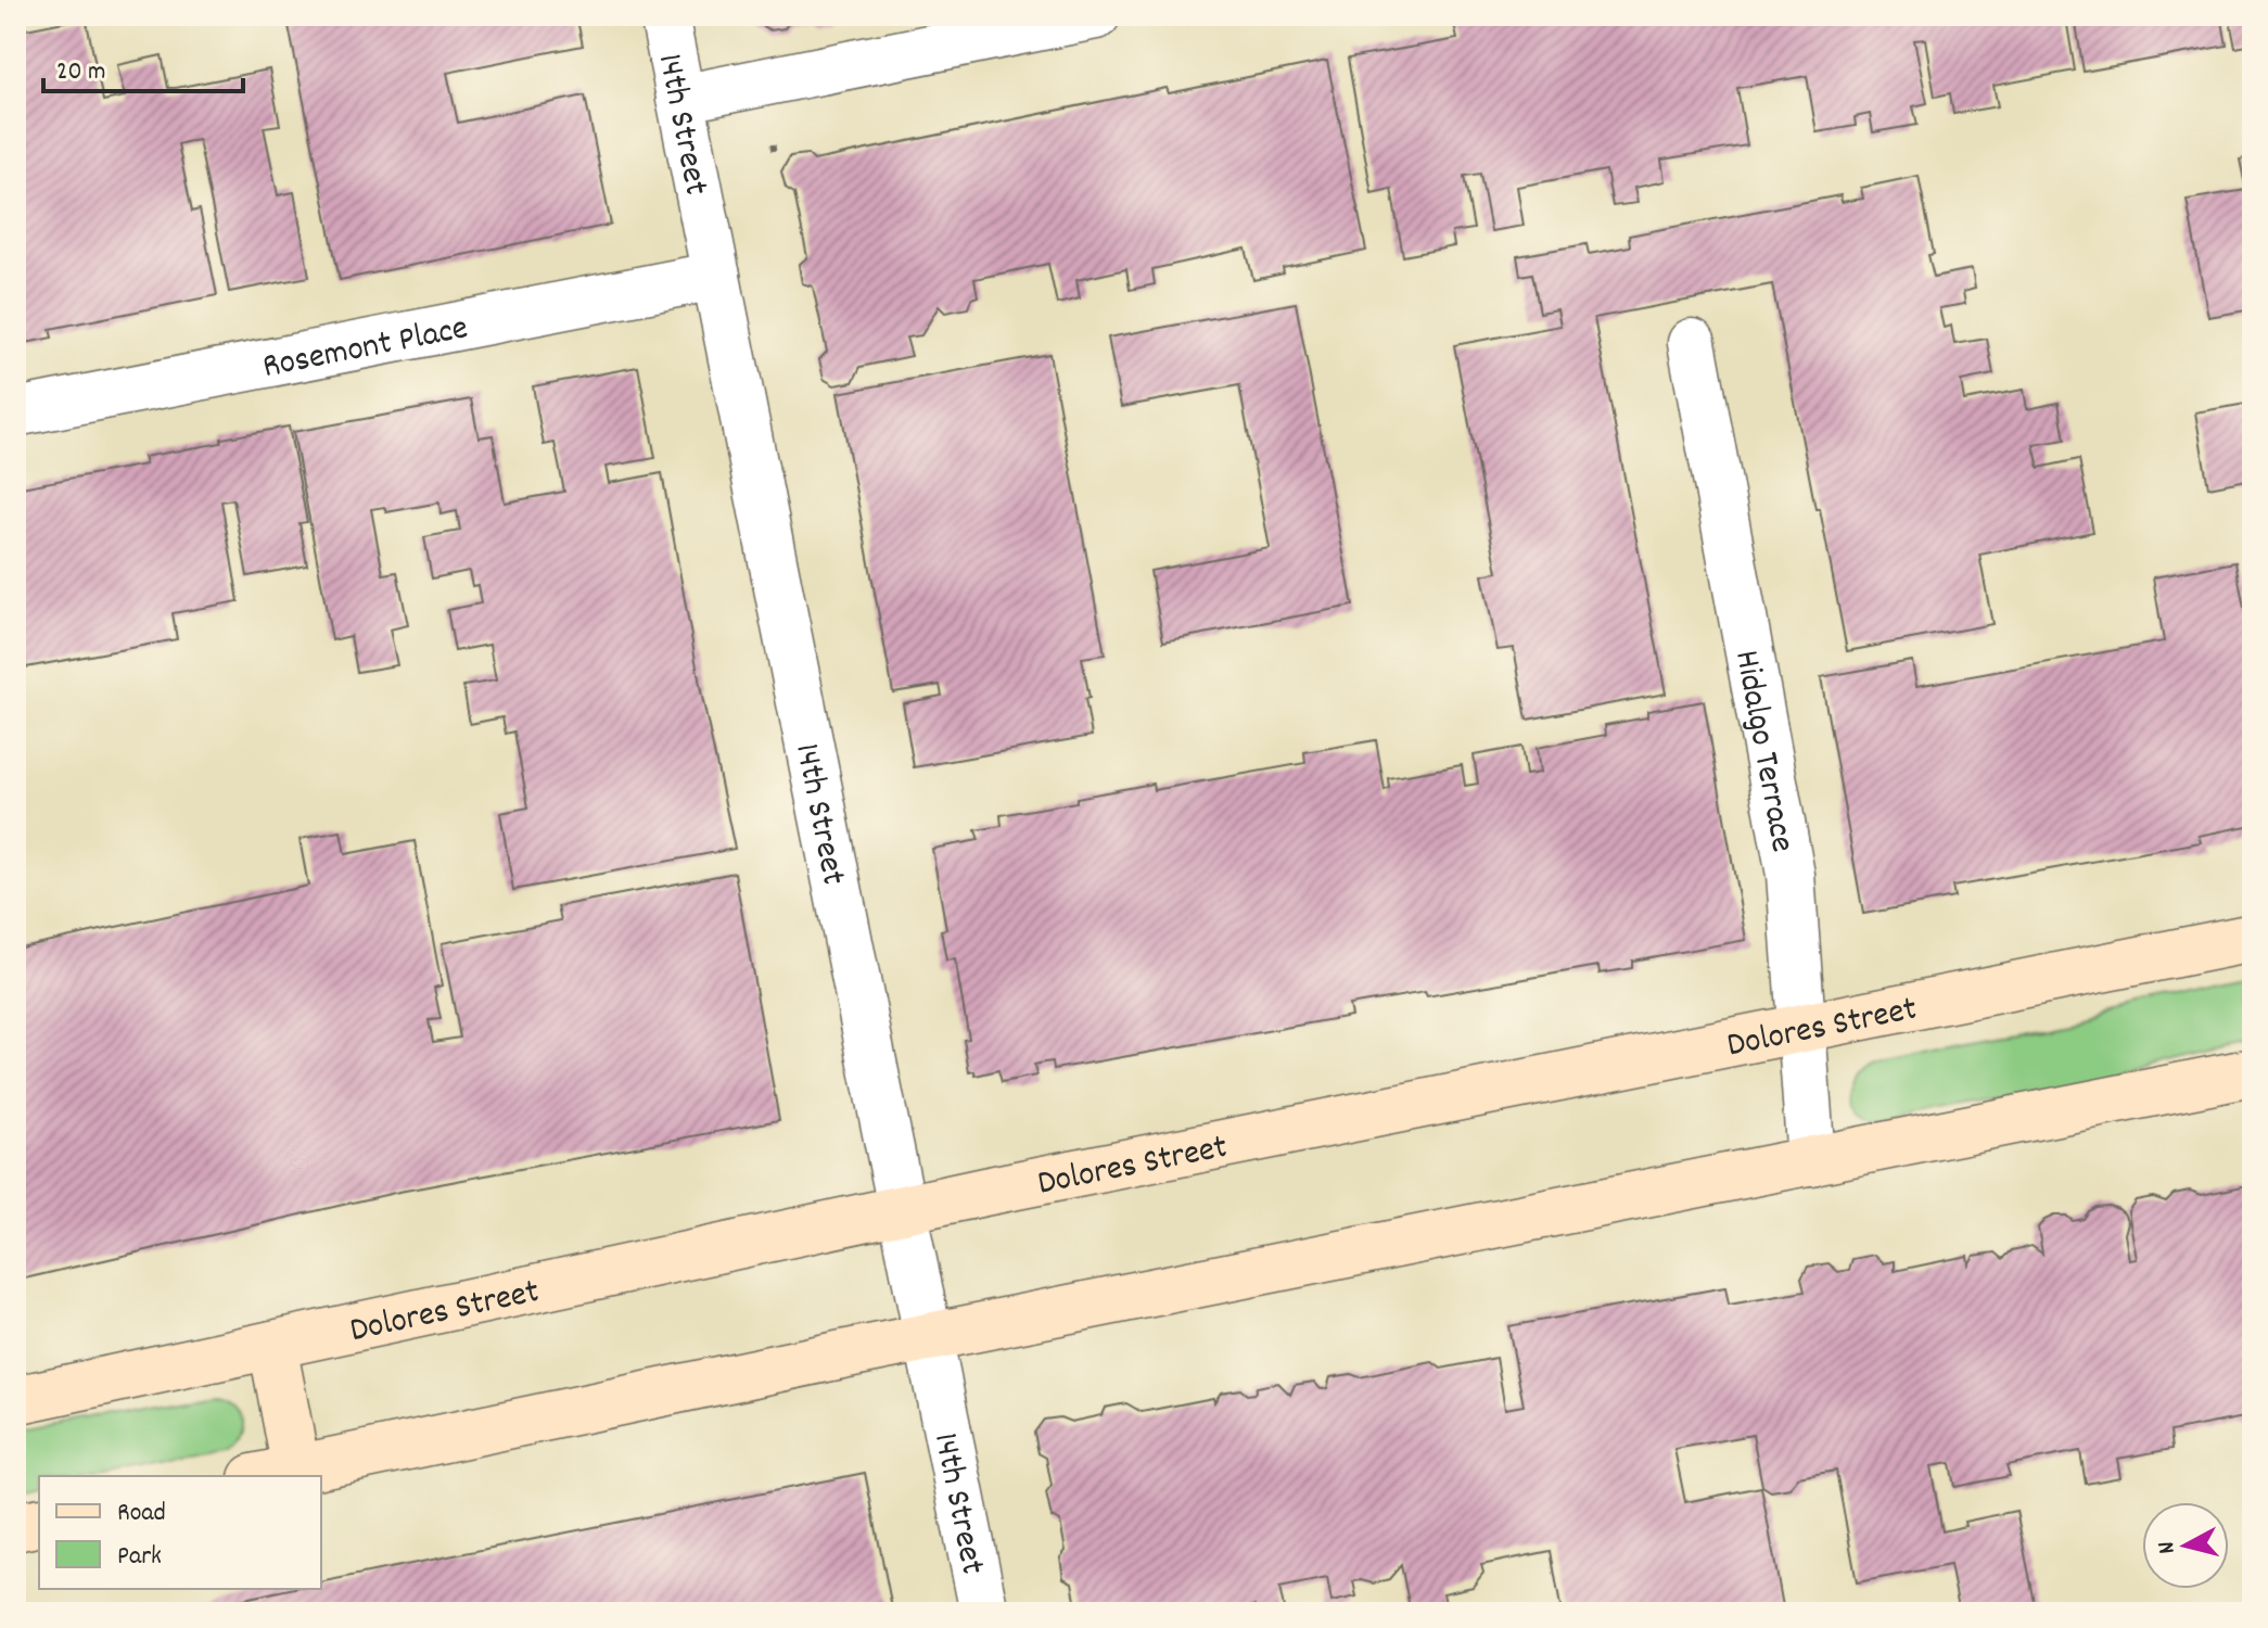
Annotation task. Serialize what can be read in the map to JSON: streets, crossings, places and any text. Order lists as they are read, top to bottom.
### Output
{
  "streets": {
    "main road": ["Dolores Street"],
    "street": ["14th Street", "Rosemont Place", "Hidalgo Terrace"]
  },
  "crossings": [
    ["14th Street", "Rosemont Place"],
    ["14th Street", "Dolores Street"],
    ["Hidalgo Terrace", "Dolores Street"]
  ],
  "legend": ["Road", "Park"],
  "scale_bar": "20 m",
  "north": "left"
}
